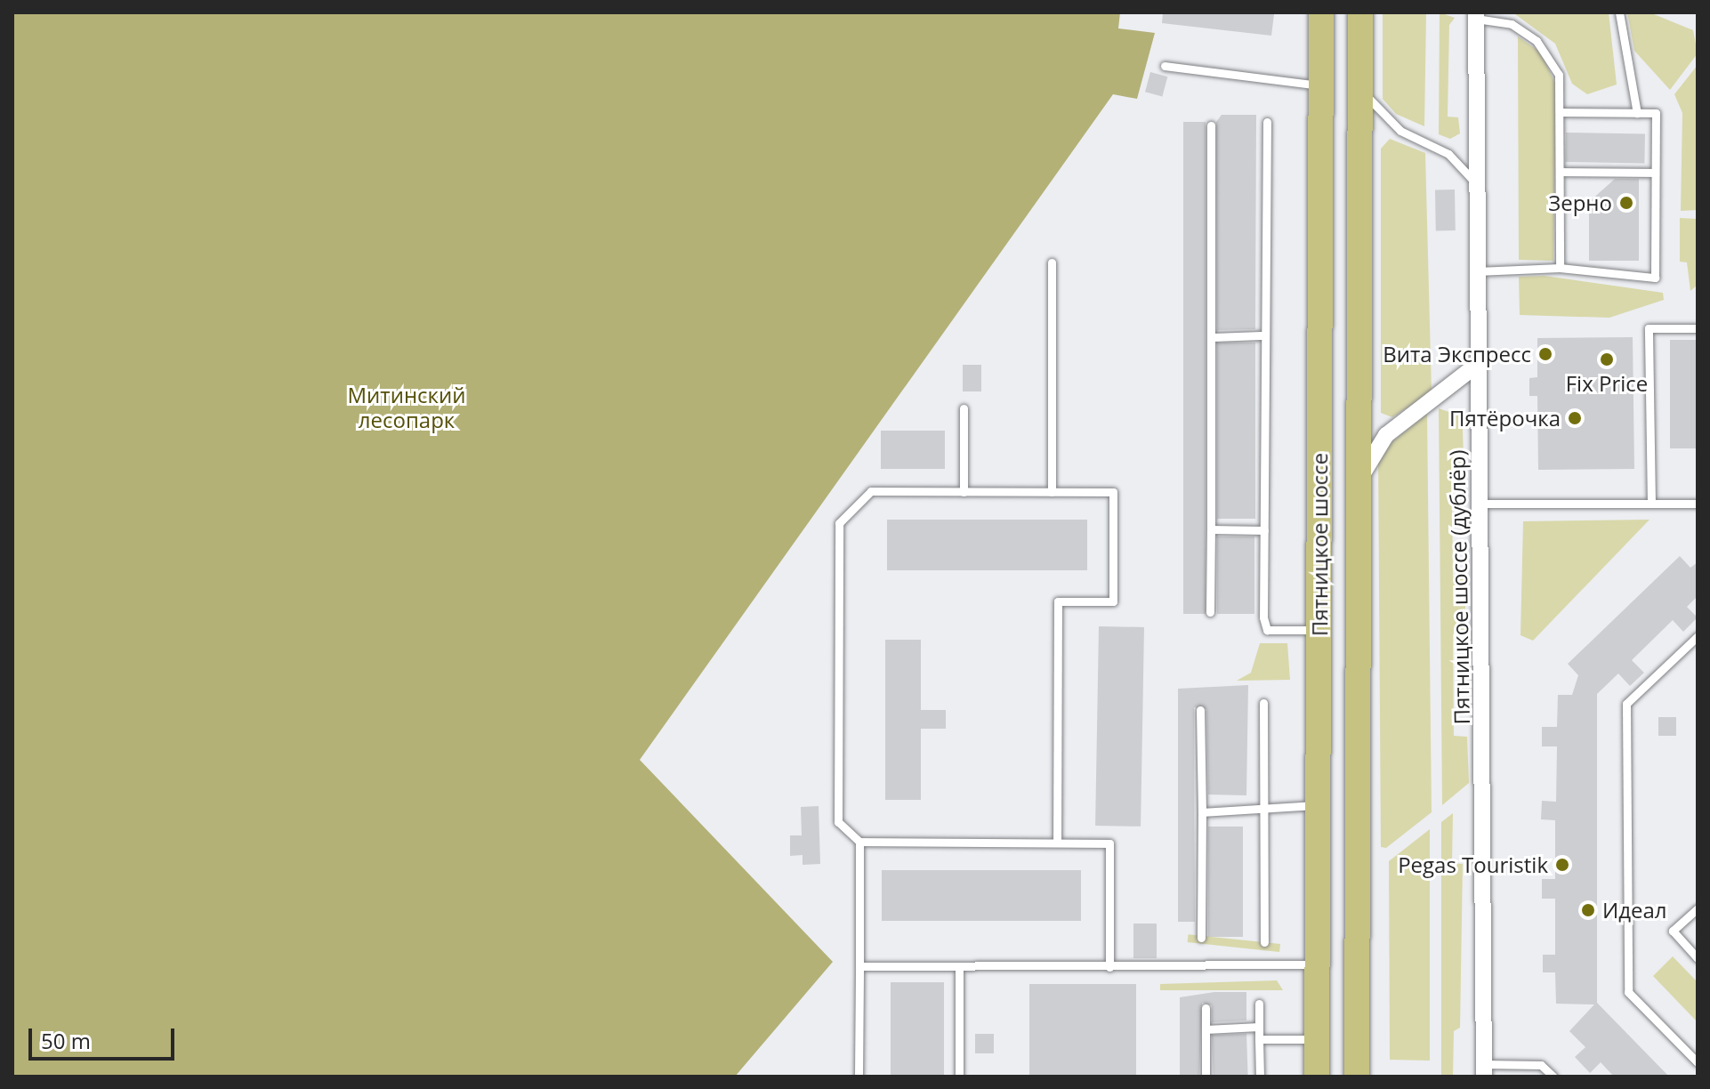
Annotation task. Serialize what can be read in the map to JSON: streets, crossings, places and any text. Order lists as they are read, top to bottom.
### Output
{
  "streets": {
    "main road": ["Пятницкое шоссе"],
    "street": ["Пятницкое шоссе (дублёр)"]
  },
  "parks": ["Митинский лесопарк"],
  "places": [
    "Зерно",
    "Вита Экспресс",
    "Fix Price",
    "Пятёрочка",
    "Pegas Touristik",
    "Идеал"
  ],
  "scale_bar": "50 m"
}
